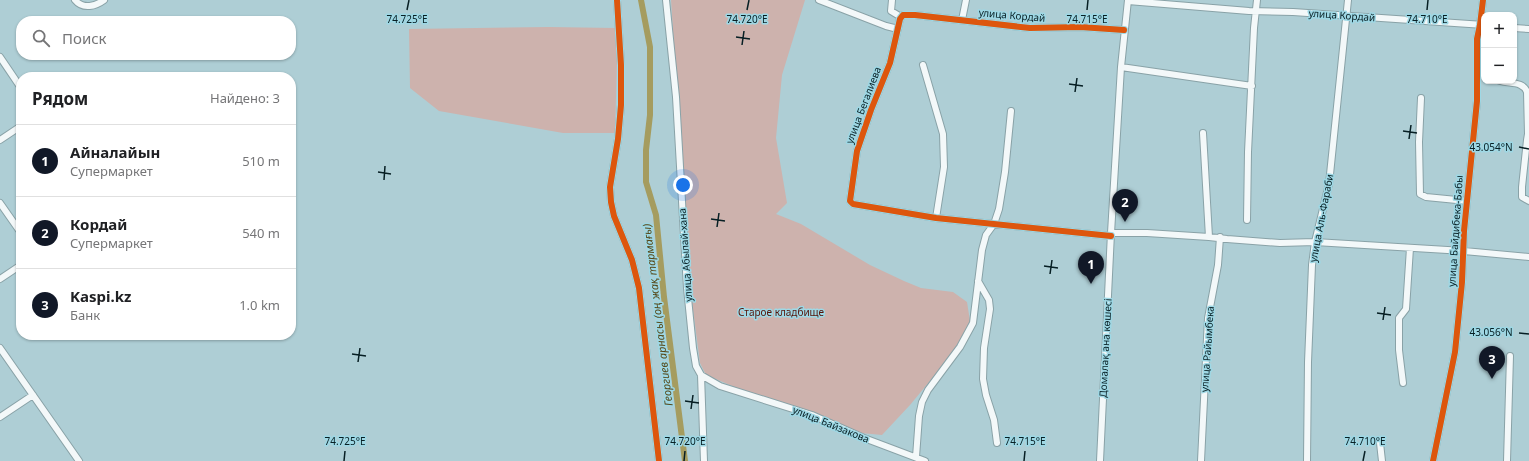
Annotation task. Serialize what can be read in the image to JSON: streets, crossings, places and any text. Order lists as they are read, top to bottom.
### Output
{
  "streets": {
    "street": [
      "улица Кордай",
      "улица Бегалиева",
      "улица Аль-Фараби",
      "улица Байдибека-Бабы",
      "улица Абылай-хана",
      "Домалақ ана көшесі",
      "улица Райымбека",
      "улица Байзакова"
    ]
  },
  "crossings": [
    ["улица Кордай", "улица Бегалиева"],
    ["улица Кордай", "улица Аль-Фараби"],
    ["улица Кордай", "Домалақ ана көшесі"],
    ["улица Бегалиева", "улица Аль-Фараби"],
    ["улица Бегалиева", "улица Байдибека-Бабы"],
    ["улица Бегалиева", "Домалақ ана көшесі"],
    ["улица Бегалиева", "улица Райымбека"],
    ["улица Абылай-хана", "улица Байзакова"]
  ],
  "water": ["Георгиев арнасы (оң жақ тармағы)"],
  "parks": ["Старое кладбище"],
  "page": {
    "map_buttons": ["+", "−"],
    "search": "Поиск",
    "heading": ["Рядом", "Найдено: 3"],
    "list": [
      {
        "mark": "1",
        "name": "Айналайын",
        "note": "Супермаркет",
        "value": "510 m"
      },
      {
        "mark": "2",
        "name": "Кордай",
        "note": "Супермаркет",
        "value": "540 m"
      },
      {
        "mark": "3",
        "name": "Kaspi.kz",
        "note": "Банк",
        "value": "1.0 km"
      }
    ],
    "pins": ["2", "1", "3"]
  },
  "coordinates": [
    "74.725°E",
    "74.720°E",
    "74.715°E",
    "74.710°E",
    "43.054°N",
    "43.056°N"
  ]
}
